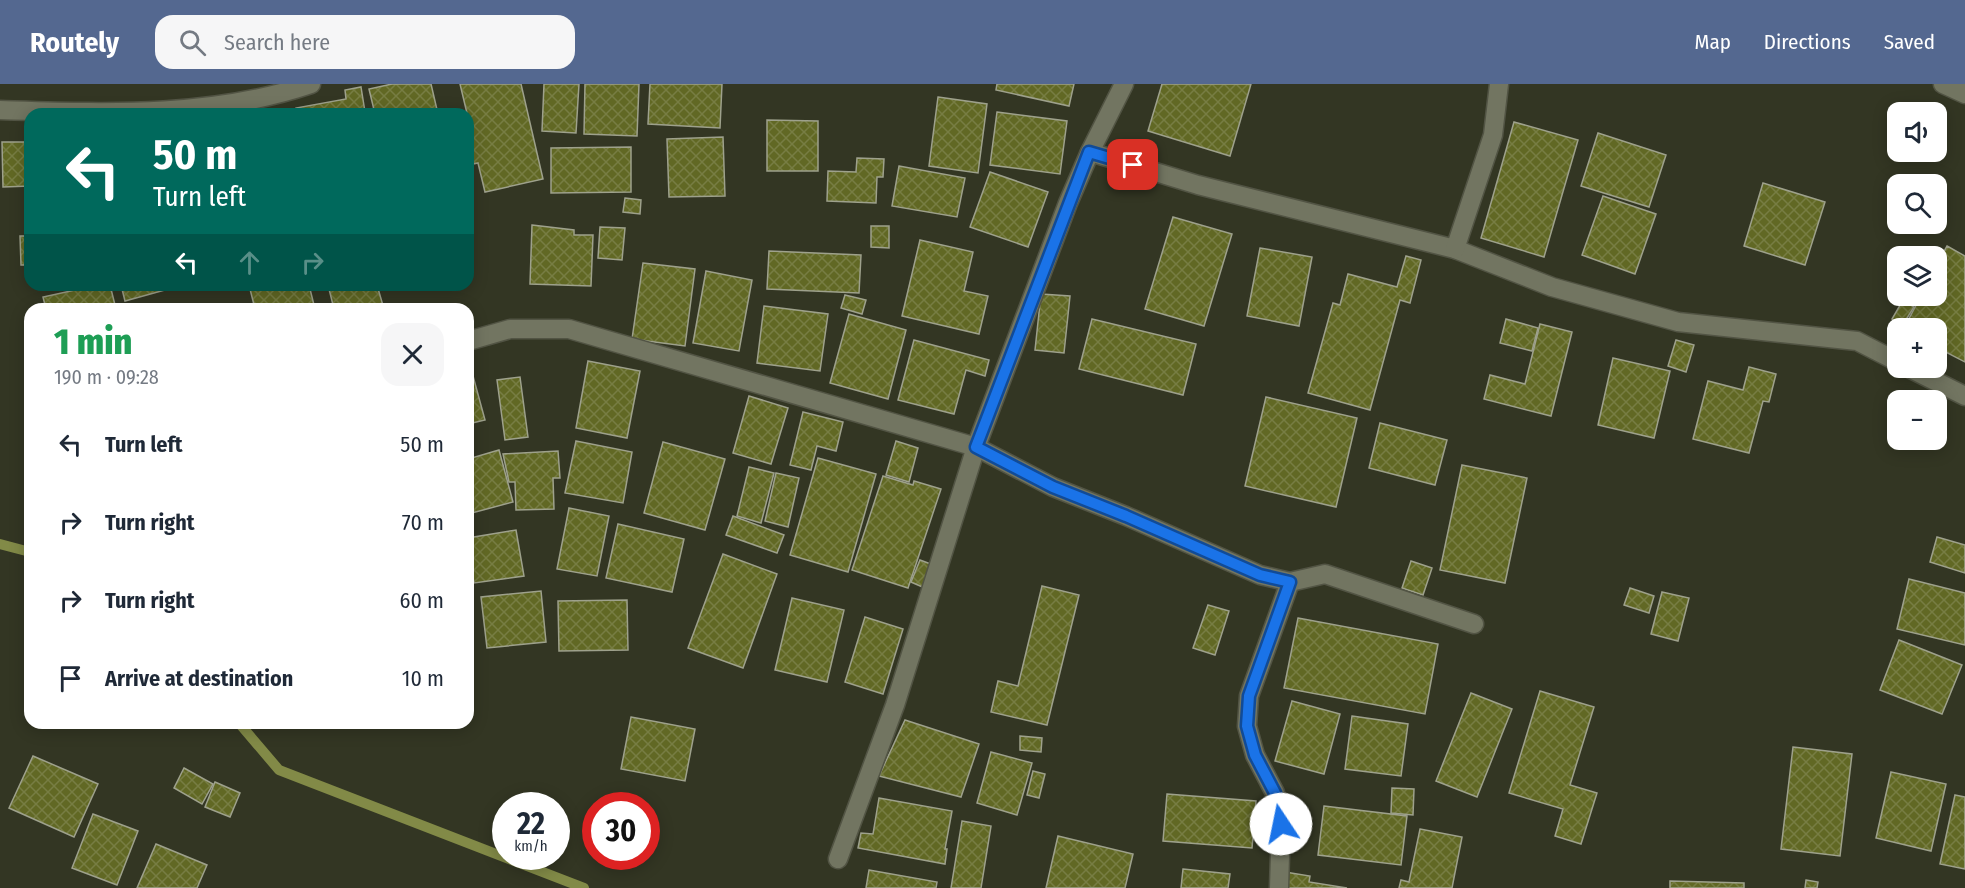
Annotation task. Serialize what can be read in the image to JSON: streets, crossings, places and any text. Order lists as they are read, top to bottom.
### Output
{
  "page": {
    "header": "Routely",
    "search": "Search here",
    "nav": ["Map", "Directions", "Saved"],
    "map_buttons": ["+", "−"],
    "turn": ["50 m", "Turn left"],
    "heading": ["1 min", "190 m · 09:28"],
    "list": [
      {
        "name": "Turn left",
        "value": "50 m"
      },
      {
        "name": "Turn right",
        "value": "70 m"
      },
      {
        "name": "Turn right",
        "value": "60 m"
      },
      {
        "name": "Arrive at destination",
        "value": "10 m"
      }
    ],
    "speed": "22 km/h",
    "limit": "30"
  }
}
